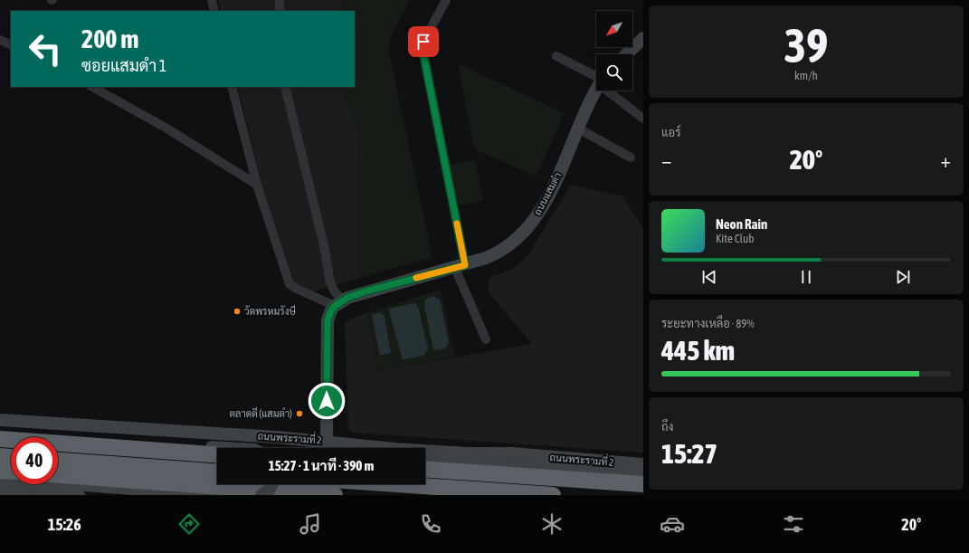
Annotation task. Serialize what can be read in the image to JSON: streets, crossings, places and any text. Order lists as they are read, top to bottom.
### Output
{
  "streets": {
    "main road": ["ถนนแสมดำ", "ถนนพระรามที่ 2"]
  },
  "places": ["วัดพรหมรังษี", "ตลาดดี (แสมดำ)"],
  "north": "bottom left",
  "page": {
    "tile": [
      ["39", "km/h"],
      "แอร์",
      ["ระยะทางเหลือ · 89%", "445 km"],
      ["ถึง", "15:27"]
    ],
    "turn": ["200 m", "ซอยแสมดำ 1"],
    "heat": ["−", "20°", "+"],
    "song": ["Neon Rain", "Kite Club"],
    "limit": "40",
    "trip": "15:27 · 1 นาที · 390 m",
    "tabs": ["15:26", "20°"]
  }
}
